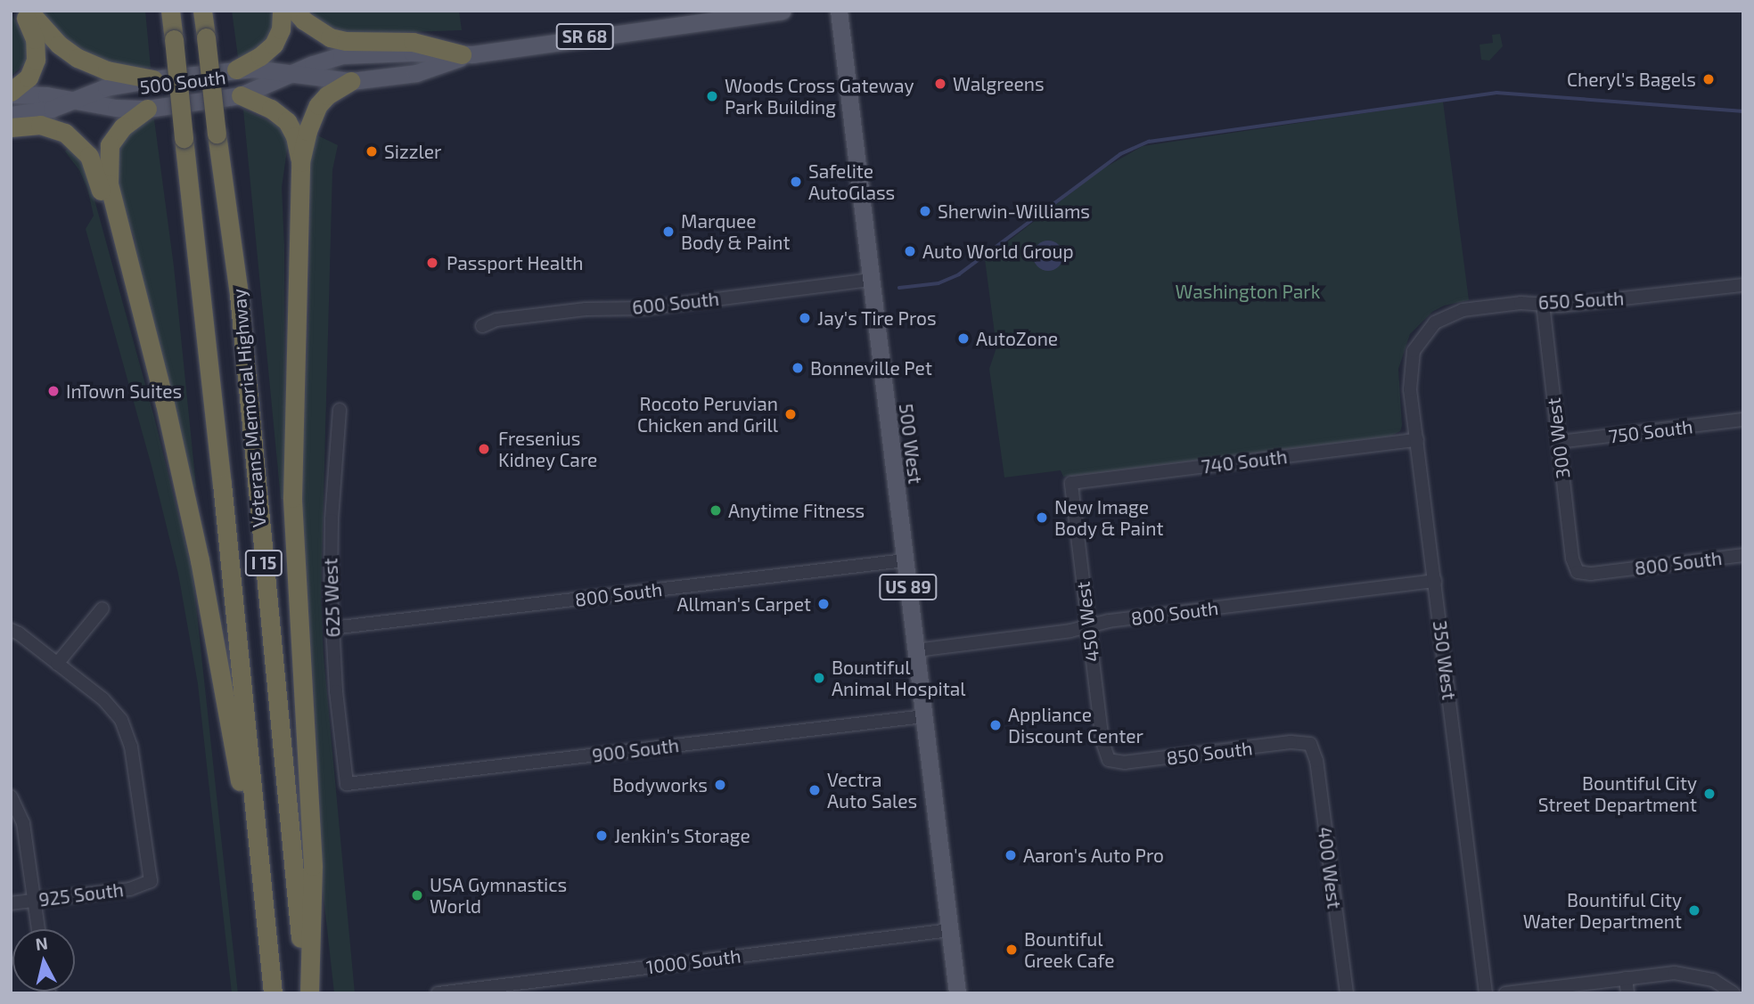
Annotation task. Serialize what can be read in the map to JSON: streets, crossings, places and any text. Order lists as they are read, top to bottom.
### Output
{
  "streets": {
    "highway": ["Veterans Memorial Highway", "I 15"],
    "main road": [
      "SR 68",
      "500 South",
      "500 West",
      "US 89"
    ],
    "street": [
      "650 South",
      "600 South",
      "750 South",
      "300 West",
      "740 South",
      "800 South",
      "625 West",
      "450 West",
      "350 West",
      "900 South",
      "850 South",
      "400 West",
      "925 South",
      "1000 South"
    ]
  },
  "crossings": [
    ["650 South", "300 West"],
    ["650 South", "350 West"],
    ["600 South", "500 West"],
    ["750 South", "300 West"],
    ["300 West", "800 South"],
    ["500 West", "800 South"],
    ["500 West", "900 South"],
    ["500 West", "1000 South"],
    ["740 South", "450 West"],
    ["740 South", "350 West"],
    ["800 South", "625 West"],
    ["800 South", "450 West"],
    ["800 South", "350 West"],
    ["625 West", "900 South"],
    ["450 West", "850 South"],
    ["850 South", "400 West"]
  ],
  "parks": ["Washington Park"],
  "places": [
    "Cheryl's Bagels",
    "Walgreens",
    "Woods Cross Gateway Park Building",
    "Sizzler",
    "Safelite AutoGlass",
    "Sherwin-Williams",
    "Marquee Body & Paint",
    "Auto World Group",
    "Passport Health",
    "Jay's Tire Pros",
    "AutoZone",
    "Bonneville Pet",
    "InTown Suites",
    "Rocoto Peruvian Chicken and Grill",
    "Fresenius Kidney Care",
    "Anytime Fitness",
    "New Image Body & Paint",
    "Allman's Carpet",
    "Bountiful Animal Hospital",
    "Appliance Discount Center",
    "Bodyworks",
    "Vectra Auto Sales",
    "Bountiful City Street Department",
    "Jenkin's Storage",
    "Aaron's Auto Pro",
    "USA Gymnastics World",
    "Bountiful City Water Department",
    "Bountiful Greek Cafe"
  ],
  "north": "top"
}
